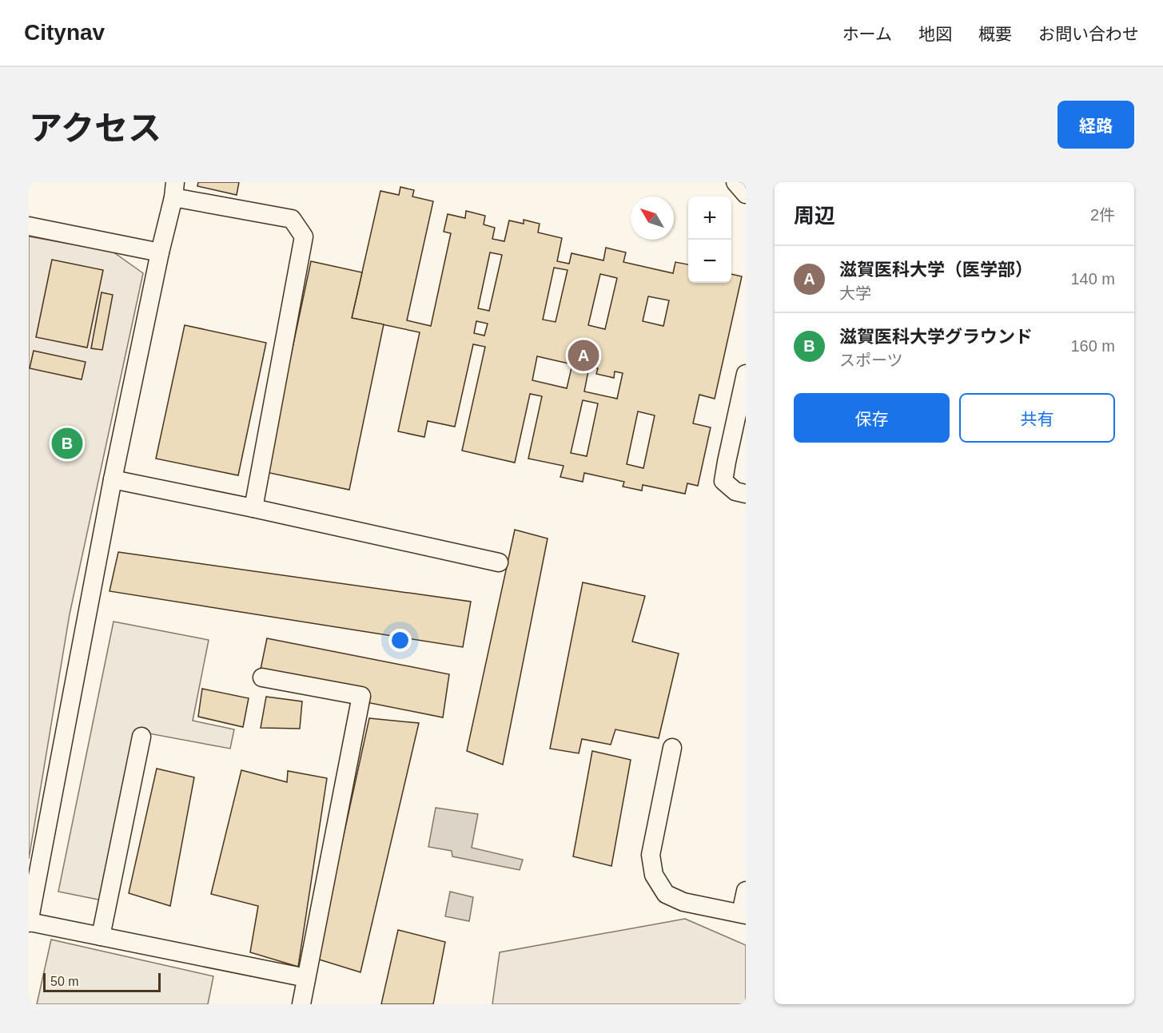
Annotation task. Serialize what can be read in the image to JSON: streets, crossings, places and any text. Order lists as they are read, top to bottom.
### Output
{
  "scale_bar": "50 m",
  "north": "top left",
  "page": {
    "header": "Citynav",
    "nav": [
      "ホーム",
      "地図",
      "概要",
      "お問い合わせ"
    ],
    "title": "アクセス",
    "buttons": [
      "経路",
      ["保存", "共有"]
    ],
    "heading": ["周辺", "2件"],
    "map_buttons": ["+", "−"],
    "list": [
      {
        "mark": "A",
        "name": "滋賀医科大学（医学部）",
        "note": "大学",
        "value": "140 m"
      },
      {
        "mark": "B",
        "name": "滋賀医科大学グラウンド",
        "note": "スポーツ",
        "value": "160 m"
      }
    ],
    "pins": ["A", "B"],
    "scale": "50 m"
  }
}
